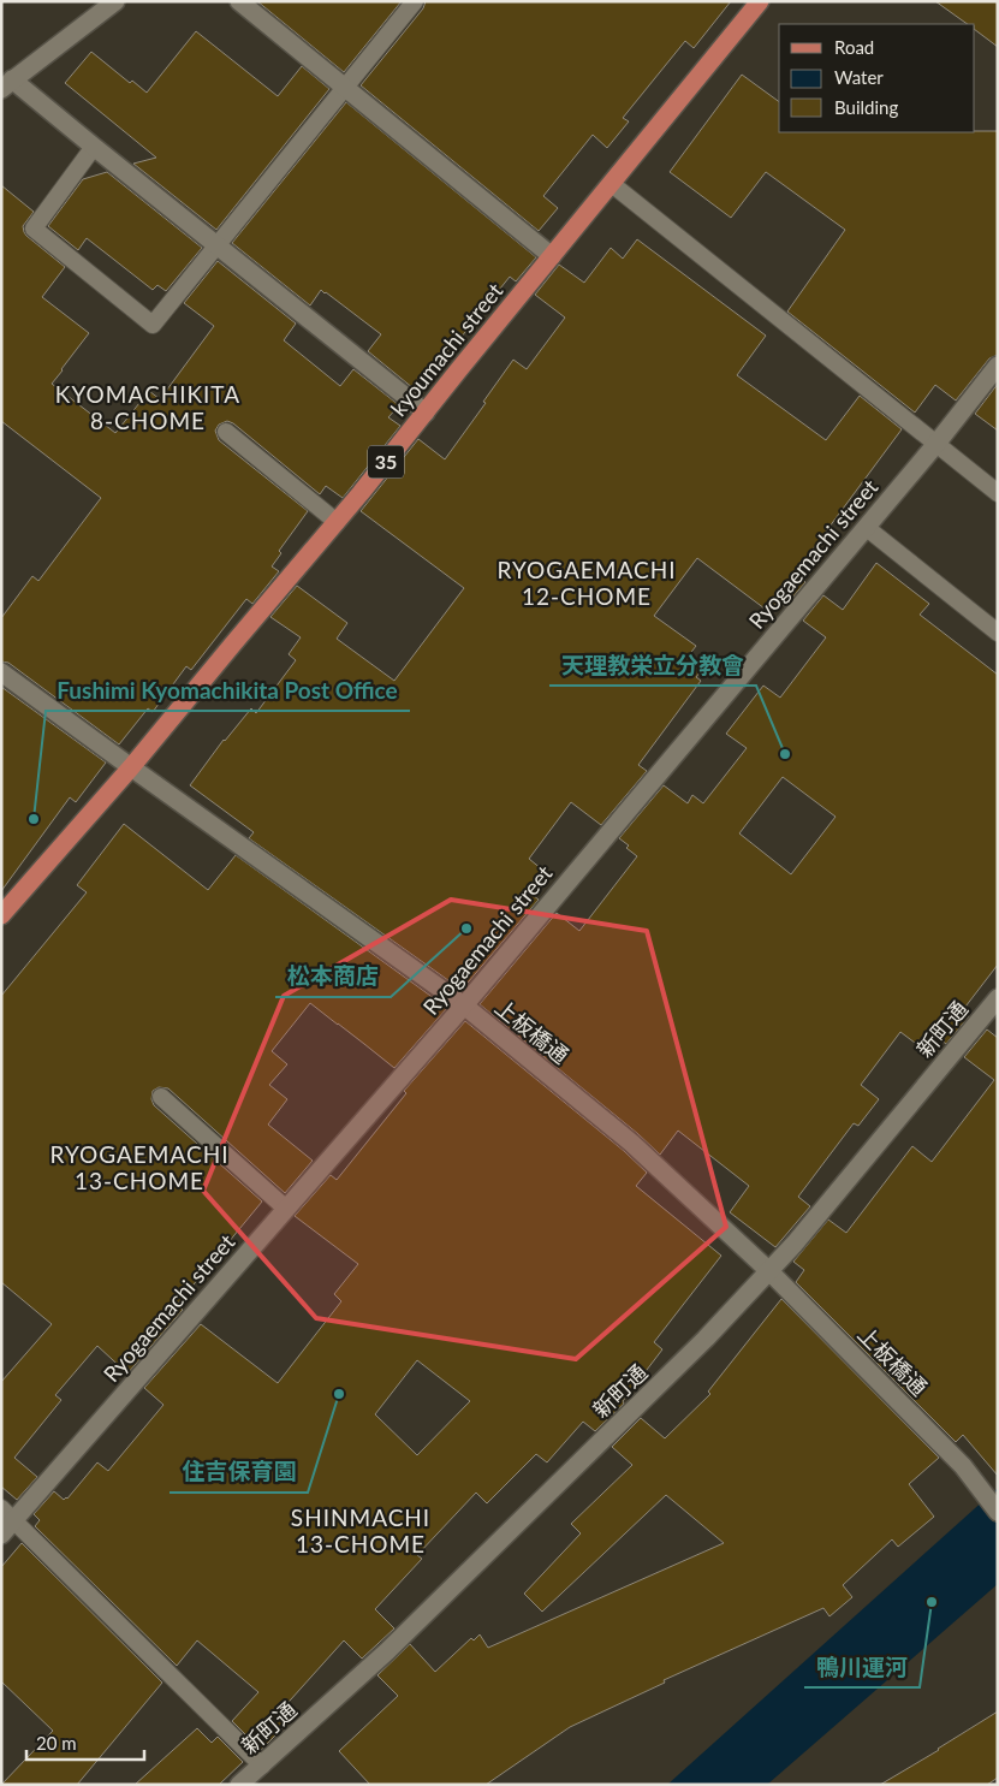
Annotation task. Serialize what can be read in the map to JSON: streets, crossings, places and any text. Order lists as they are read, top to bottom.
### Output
{
  "streets": {
    "main road": ["kyoumachi street", "35"],
    "street": ["Ryogaemachi street", "新町通", "上板橋通"]
  },
  "crossings": [
    ["kyoumachi street", "上板橋通"],
    ["Ryogaemachi street", "上板橋通"],
    ["新町通", "上板橋通"]
  ],
  "districts": [
    "KYOMACHIKITA 8-CHOME",
    "RYOGAEMACHI 12-CHOME",
    "RYOGAEMACHI 13-CHOME",
    "SHINMACHI 13-CHOME"
  ],
  "places": [
    "天理教栄立分教會",
    "Fushimi Kyomachikita Post Office",
    "松本商店",
    "住吉保育園",
    "鴨川運河"
  ],
  "legend": ["Road", "Water", "Building"],
  "scale_bar": "20 m"
}
